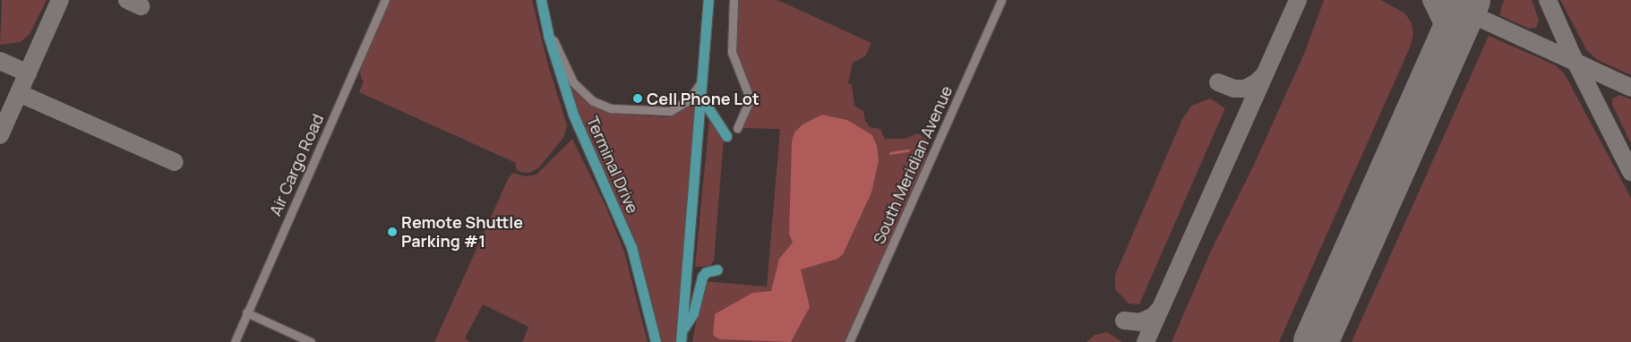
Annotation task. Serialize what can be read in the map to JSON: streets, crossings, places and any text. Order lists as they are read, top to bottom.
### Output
{
  "streets": {
    "main road": ["Terminal Drive"],
    "street": ["Air Cargo Road", "South Meridian Avenue"]
  },
  "places": ["Cell Phone Lot", "Remote Shuttle Parking #1"]
}
